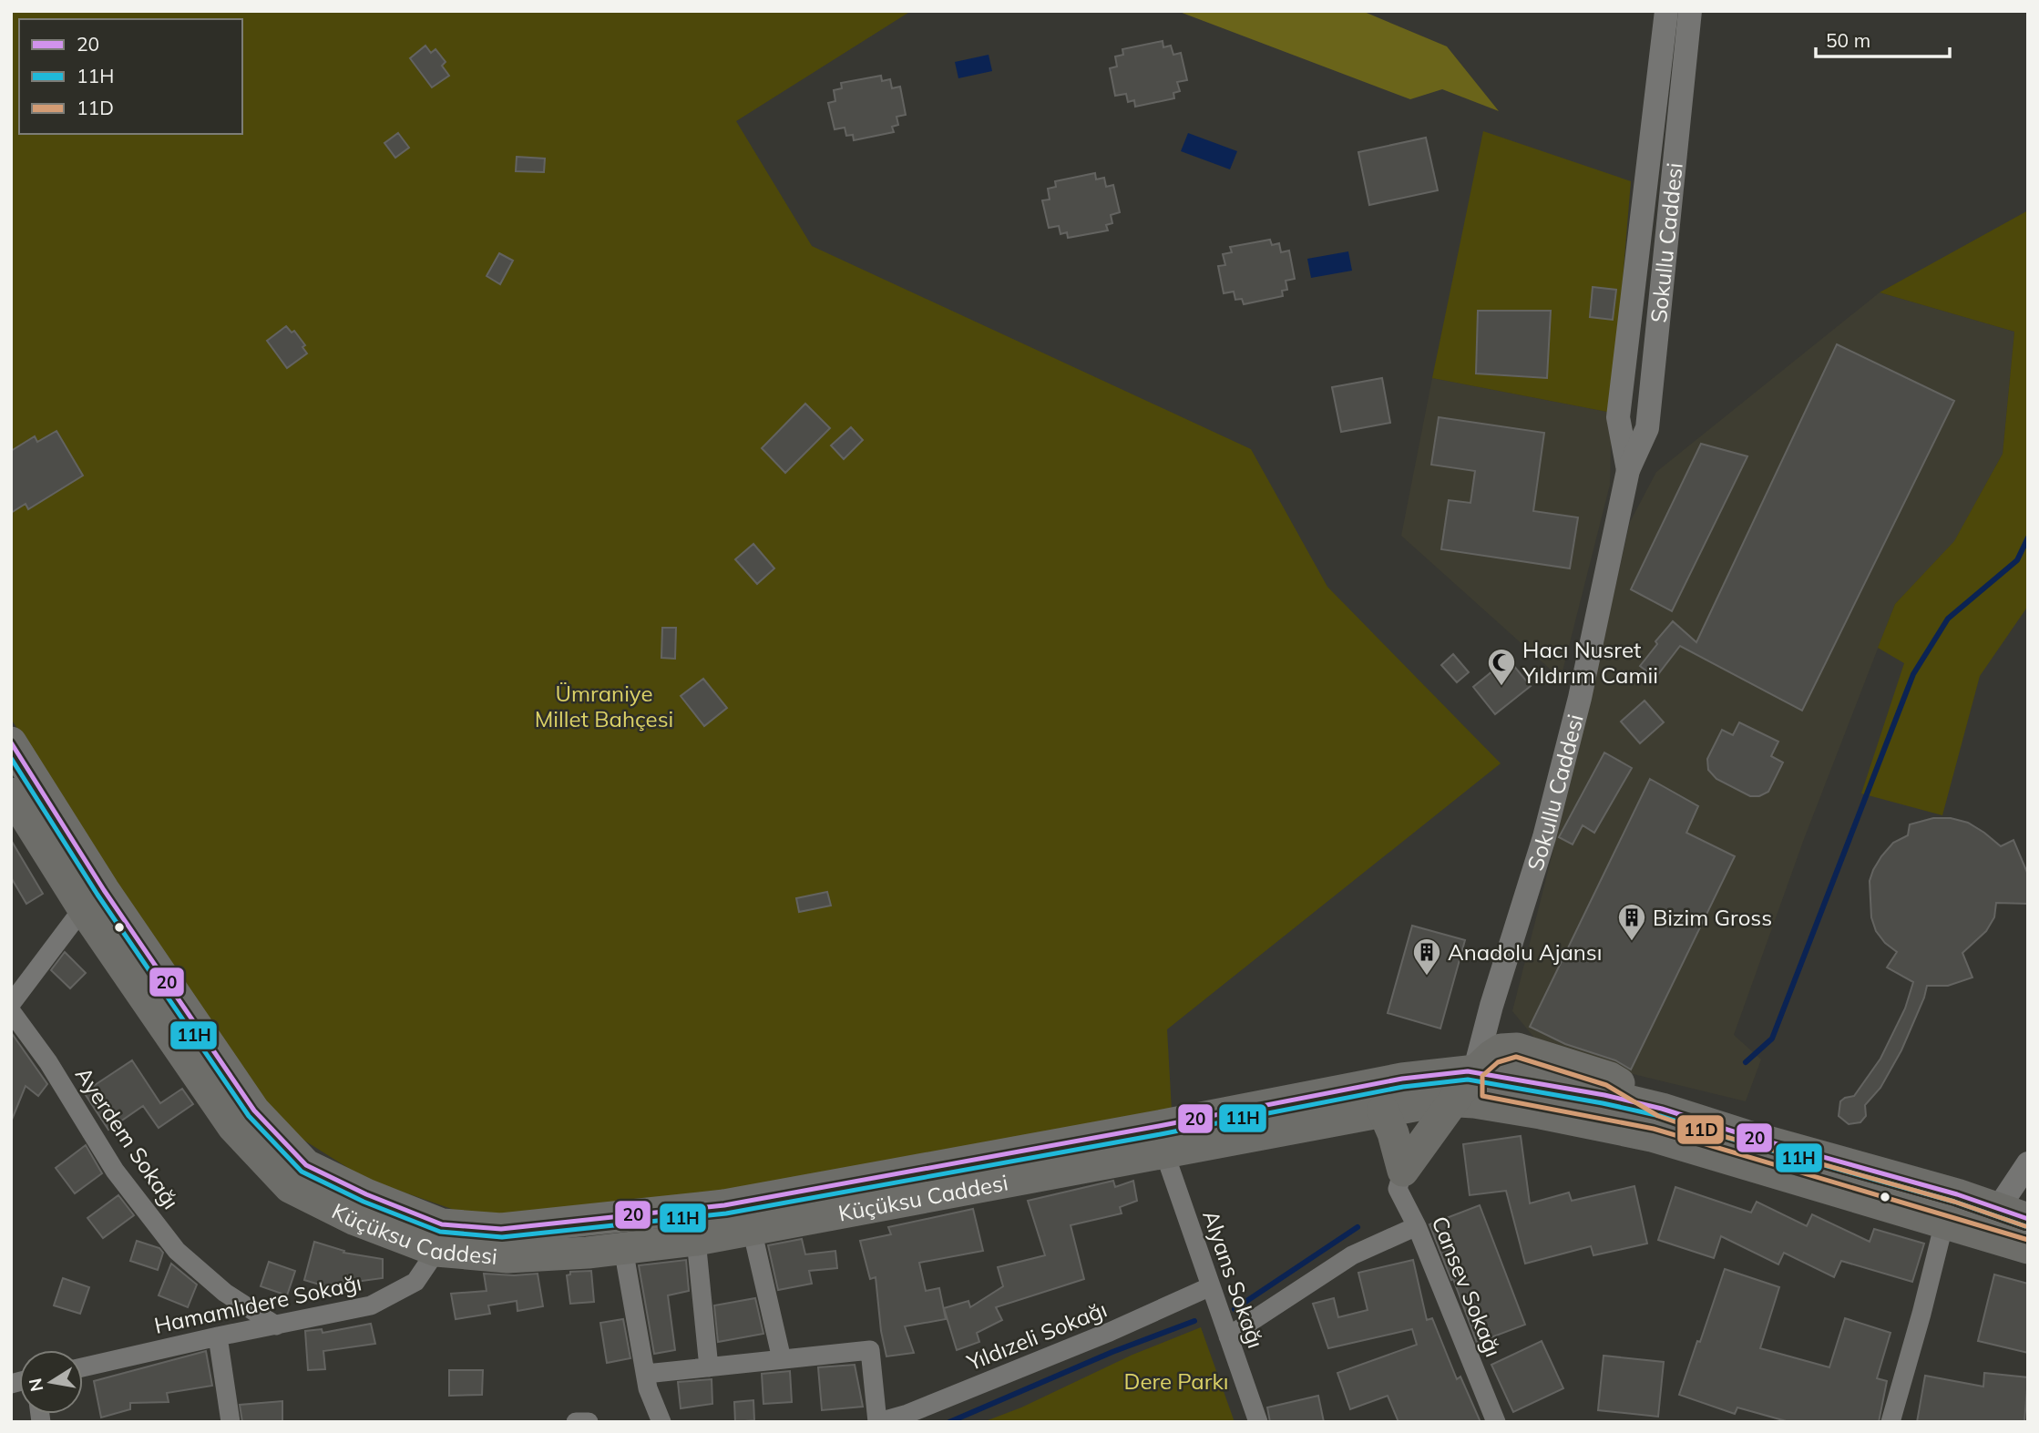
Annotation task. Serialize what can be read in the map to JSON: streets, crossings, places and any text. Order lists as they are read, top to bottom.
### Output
{
  "streets": {
    "main road": ["Küçüksu Caddesi"],
    "street": [
      "Sokullu Caddesi",
      "Ayerdem Sokağı",
      "Alyans Sokağı",
      "Cansev Sokağı",
      "Hamamlıdere Sokağı",
      "Yıldızeli Sokağı"
    ]
  },
  "crossings": [
    ["Sokullu Caddesi", "Küçüksu Caddesi"],
    ["Ayerdem Sokağı", "Hamamlıdere Sokağı"],
    ["Küçüksu Caddesi", "Alyans Sokağı"],
    ["Küçüksu Caddesi", "Hamamlıdere Sokağı"],
    ["Alyans Sokağı", "Yıldızeli Sokağı"]
  ],
  "parks": ["Ümraniye Millet Bahçesi", "Dere Parkı"],
  "places": {
    "mosque": ["Hacı Nusret Yıldırım Camii"],
    "building": ["Bizim Gross", "Anadolu Ajansı"]
  },
  "lines": ["transit line 20", "transit line 11H", "transit line 11D"],
  "legend": ["20", "11H", "11D"],
  "scale_bar": "50 m",
  "north": "left"
}
